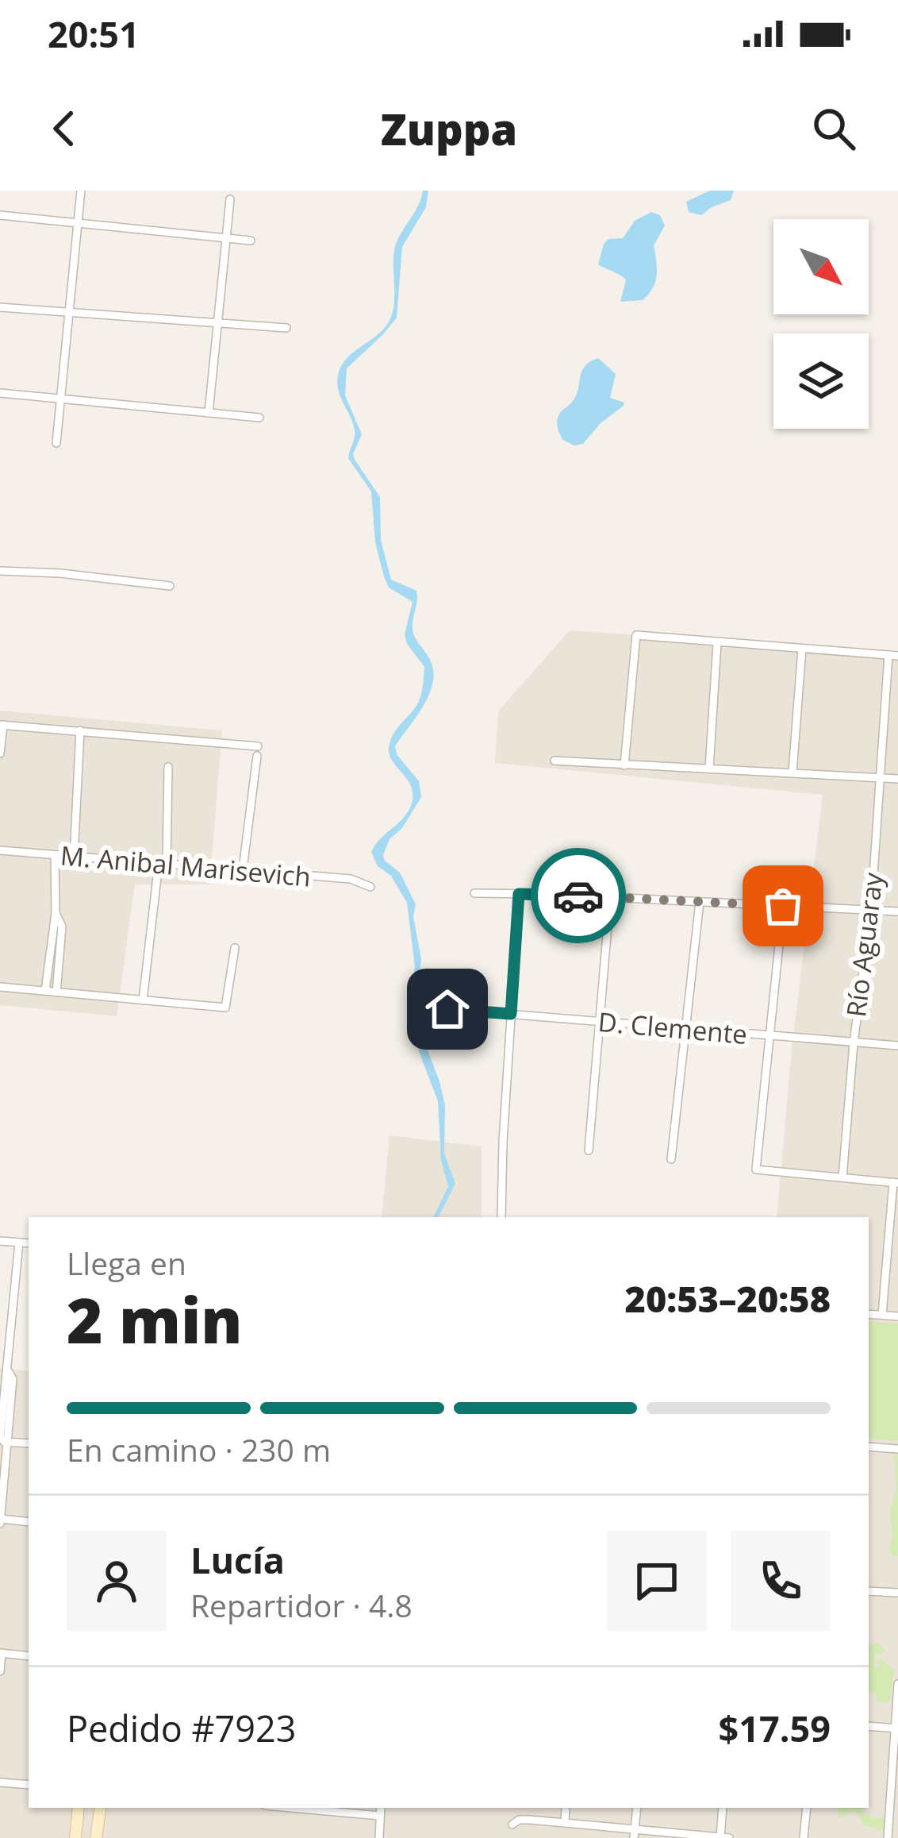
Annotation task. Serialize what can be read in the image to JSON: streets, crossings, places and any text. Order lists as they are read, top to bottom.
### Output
{
  "streets": {
    "street": ["M. Anibal Marisevich", "Río Aguaray", "D. Clemente"]
  },
  "crossings": [
    ["Río Aguaray", "D. Clemente"]
  ],
  "north": "bottom right",
  "page": {
    "status": "20:51",
    "header": "Zuppa",
    "heading": ["2 min", "Llega en", "20:53–20:58"],
    "panel": [
      "Lucía",
      "Repartidor · 4.8",
      "Pedido #7923",
      "$17.59"
    ],
    "bar": "En camino · 230 m"
  }
}
